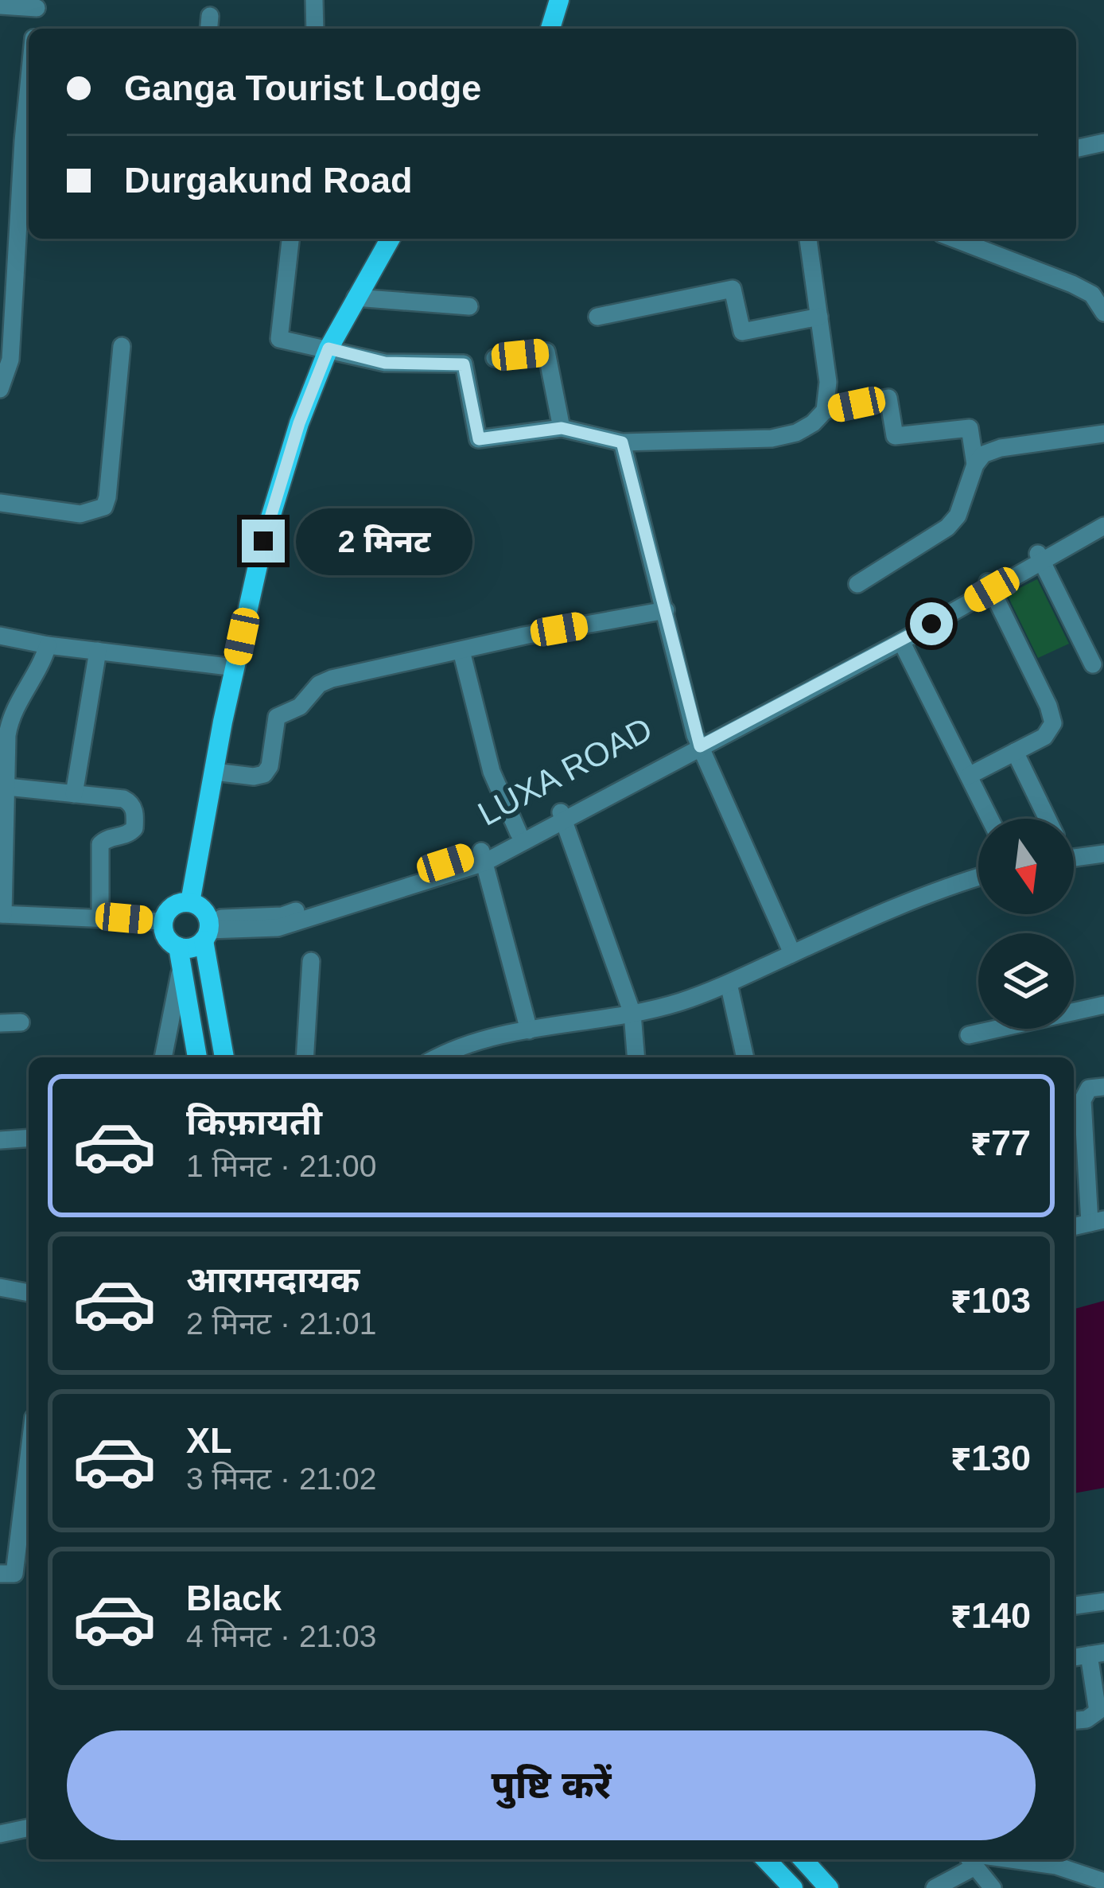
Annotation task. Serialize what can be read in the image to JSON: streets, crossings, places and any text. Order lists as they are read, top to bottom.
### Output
{
  "streets": {
    "street": ["LUXA ROAD"]
  },
  "north": "bottom",
  "page": {
    "banner": ["Ganga Tourist Lodge", "Durgakund Road"],
    "bubble": "2 मिनट",
    "list": [
      {
        "name": "किफ़ायती",
        "note": "1 मिनट · 21:00",
        "value": "₹77"
      },
      {
        "name": "आरामदायक",
        "note": "2 मिनट · 21:01",
        "value": "₹103"
      },
      {
        "name": "XL",
        "note": "3 मिनट · 21:02",
        "value": "₹130"
      },
      {
        "name": "Black",
        "note": "4 मिनट · 21:03",
        "value": "₹140"
      }
    ],
    "buttons": "पुष्टि करें"
  }
}
